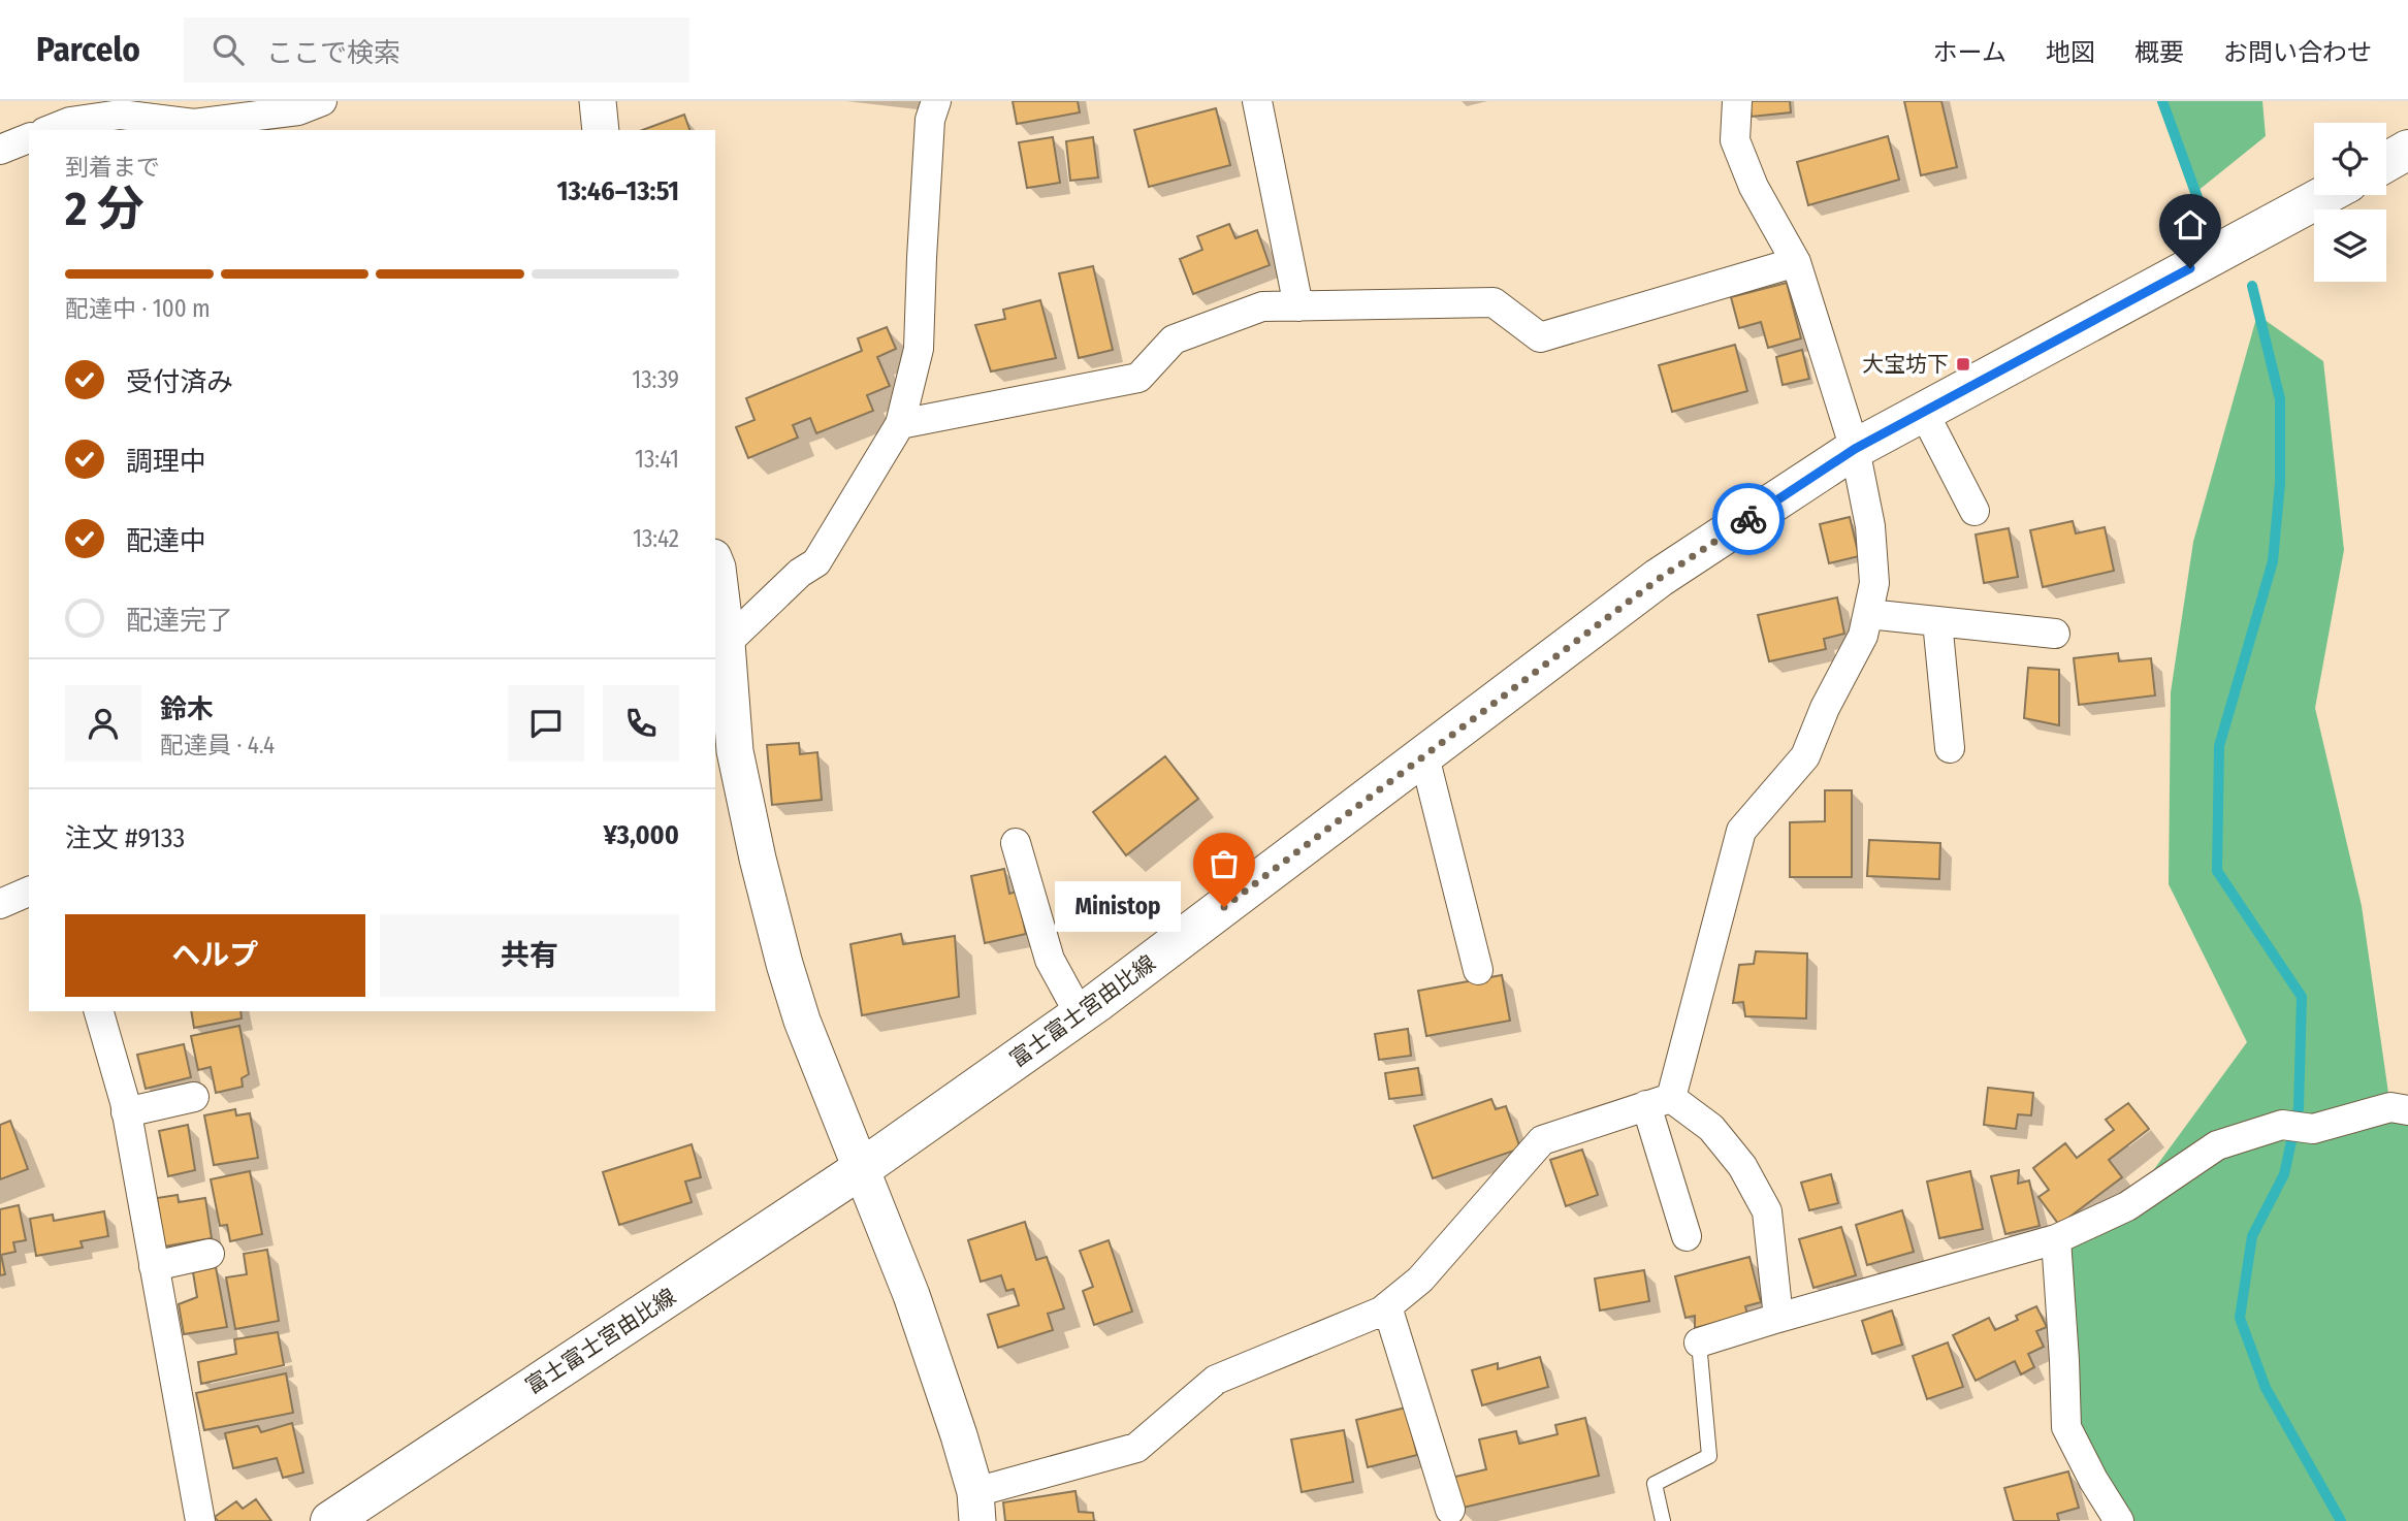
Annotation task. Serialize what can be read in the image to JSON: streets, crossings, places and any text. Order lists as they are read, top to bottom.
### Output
{
  "streets": {
    "main road": ["富士富士宮由比線"]
  },
  "places": {
    "transit": ["大宝坊下"],
    "other": ["Ministop"]
  },
  "page": {
    "header": "Parcelo",
    "search": "ここで検索",
    "nav": [
      "ホーム",
      "地図",
      "概要",
      "お問い合わせ"
    ],
    "heading": ["2 分", "到着まで", "13:46–13:51"],
    "panel": [
      "鈴木",
      "配達員 · 4.4",
      "注文 #9133",
      "¥3,000"
    ],
    "bar": "配達中 · 100 m",
    "list": [
      ["受付済み", "13:39"],
      ["調理中", "13:41"],
      ["配達中", "13:42"],
      "配達完了"
    ],
    "bubble": "Ministop",
    "buttons": ["ヘルプ", "共有"]
  }
}
